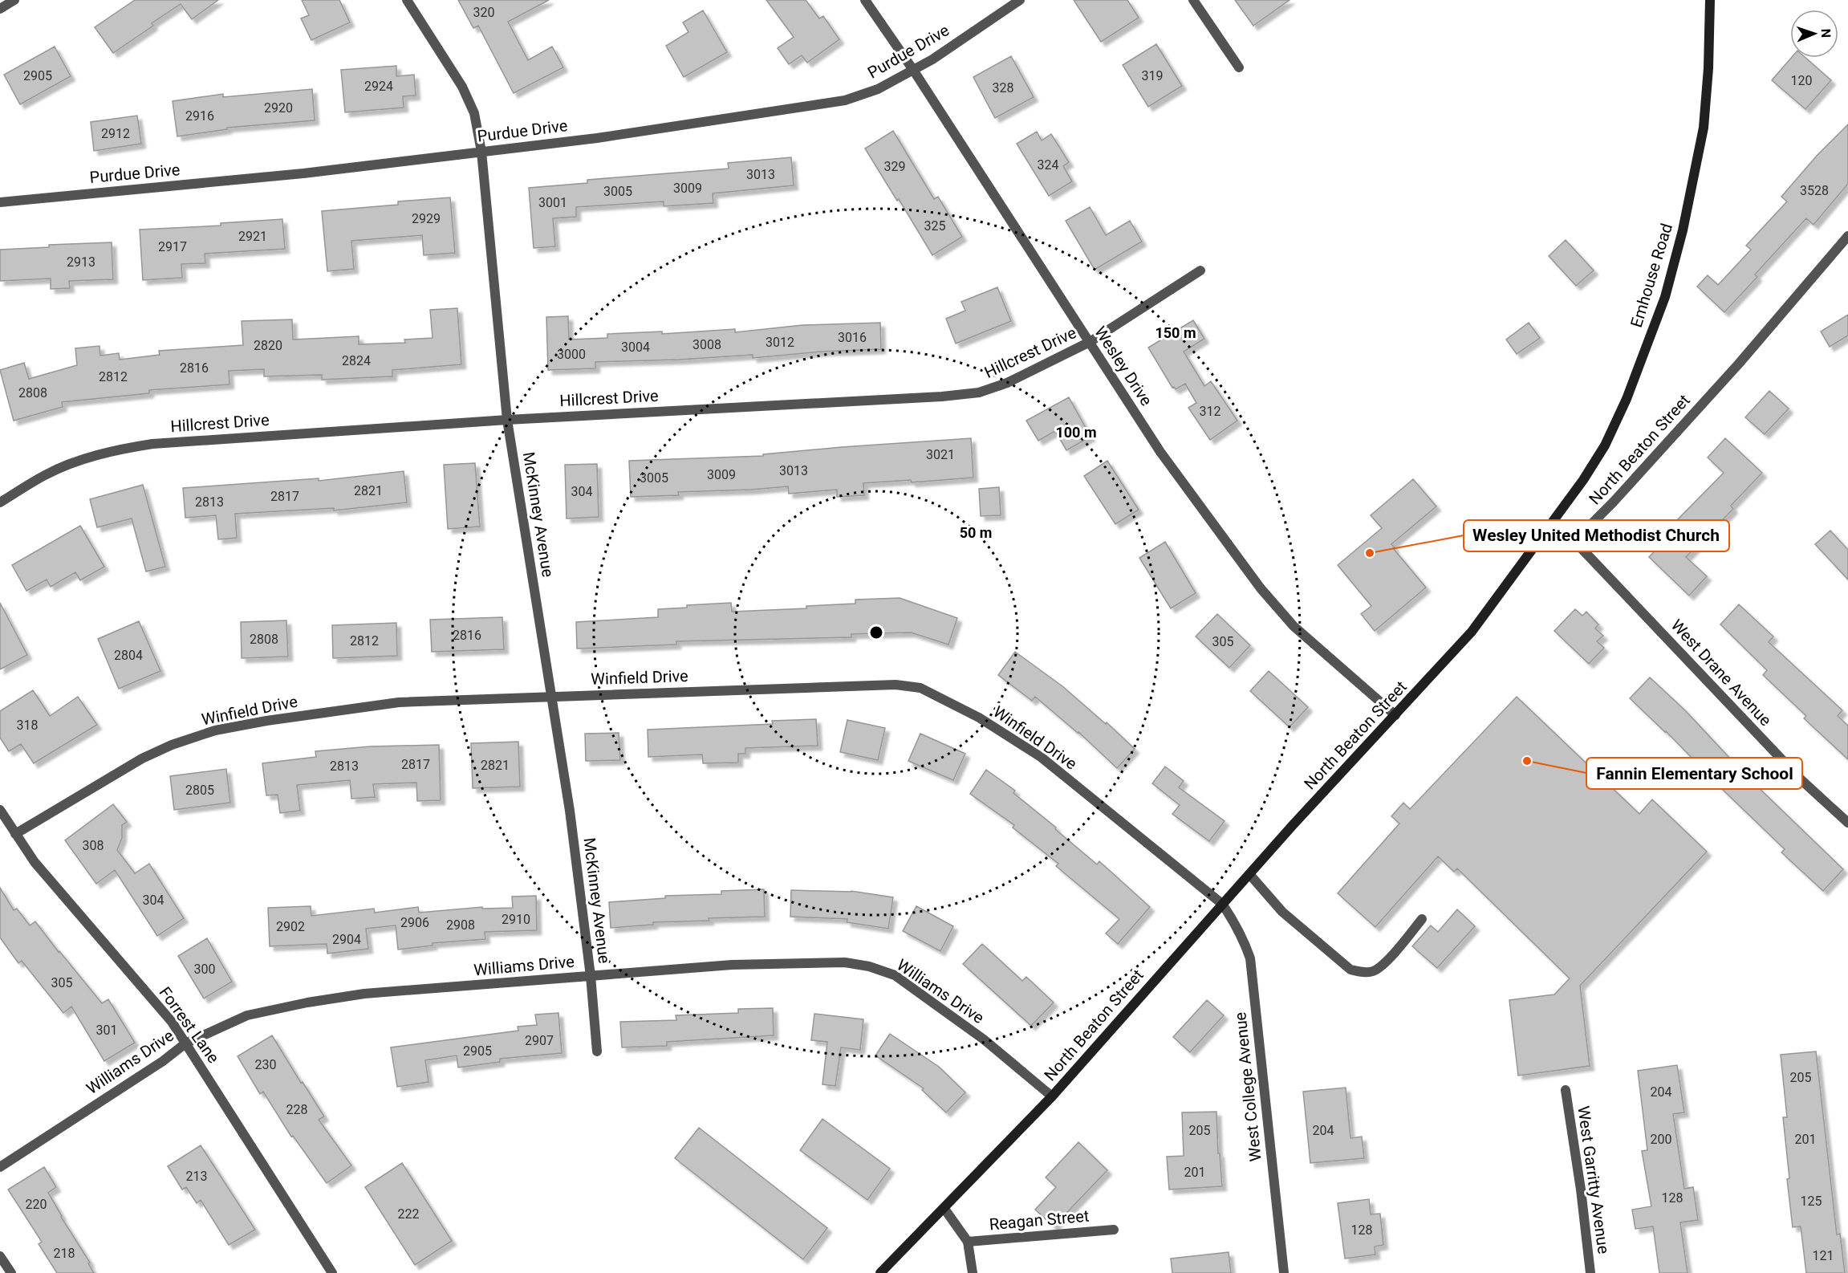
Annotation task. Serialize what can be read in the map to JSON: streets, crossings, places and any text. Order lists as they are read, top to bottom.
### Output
{
  "streets": {
    "main road": ["Emhouse Road", "North Beaton Street"],
    "street": [
      "Purdue Drive",
      "Hillcrest Drive",
      "Wesley Drive",
      "McKinney Avenue",
      "West Drane Avenue",
      "Winfield Drive",
      "Williams Drive",
      "Forrest Lane",
      "West College Avenue",
      "West Garritty Avenue",
      "Reagan Street"
    ]
  },
  "crossings": [
    ["Purdue Drive", "Wesley Drive"],
    ["Purdue Drive", "McKinney Avenue"],
    ["Emhouse Road", "North Beaton Street"],
    ["Hillcrest Drive", "Wesley Drive"],
    ["Hillcrest Drive", "McKinney Avenue"],
    ["Wesley Drive", "North Beaton Street"],
    ["North Beaton Street", "West Drane Avenue"],
    ["North Beaton Street", "Winfield Drive"],
    ["North Beaton Street", "Williams Drive"],
    ["North Beaton Street", "West College Avenue"],
    ["McKinney Avenue", "Winfield Drive"],
    ["McKinney Avenue", "Williams Drive"],
    ["Winfield Drive", "Forrest Lane"],
    ["Winfield Drive", "West College Avenue"],
    ["Williams Drive", "Forrest Lane"]
  ],
  "places": ["Wesley United Methodist Church", "Fannin Elementary School"],
  "house_numbers": [
    "320",
    "2905",
    "319",
    "120",
    "2924",
    "328",
    "2920",
    "2916",
    "2912",
    "324",
    "329",
    "3013",
    "3009",
    "3528",
    "3005",
    "3001",
    "2929",
    "325",
    "2921",
    "2917",
    "2913",
    "3016",
    "3012",
    "3008",
    "2820",
    "3004",
    "3000",
    "2824",
    "2816",
    "2812",
    "2808",
    "312",
    "3021",
    "3013",
    "3009",
    "3005",
    "2821",
    "304",
    "2817",
    "2813",
    "2816",
    "2808",
    "2812",
    "305",
    "2804",
    "318",
    "2817",
    "2821",
    "2813",
    "2805",
    "308",
    "304",
    "2910",
    "2906",
    "2908",
    "2902",
    "2904",
    "300",
    "305",
    "301",
    "2907",
    "2905",
    "230",
    "205",
    "204",
    "228",
    "205",
    "204",
    "200",
    "201",
    "201",
    "213",
    "128",
    "125",
    "220",
    "222",
    "128",
    "218",
    "121"
  ],
  "north": "right",
  "rings": ["150 m", "100 m", "50 m"]
}
